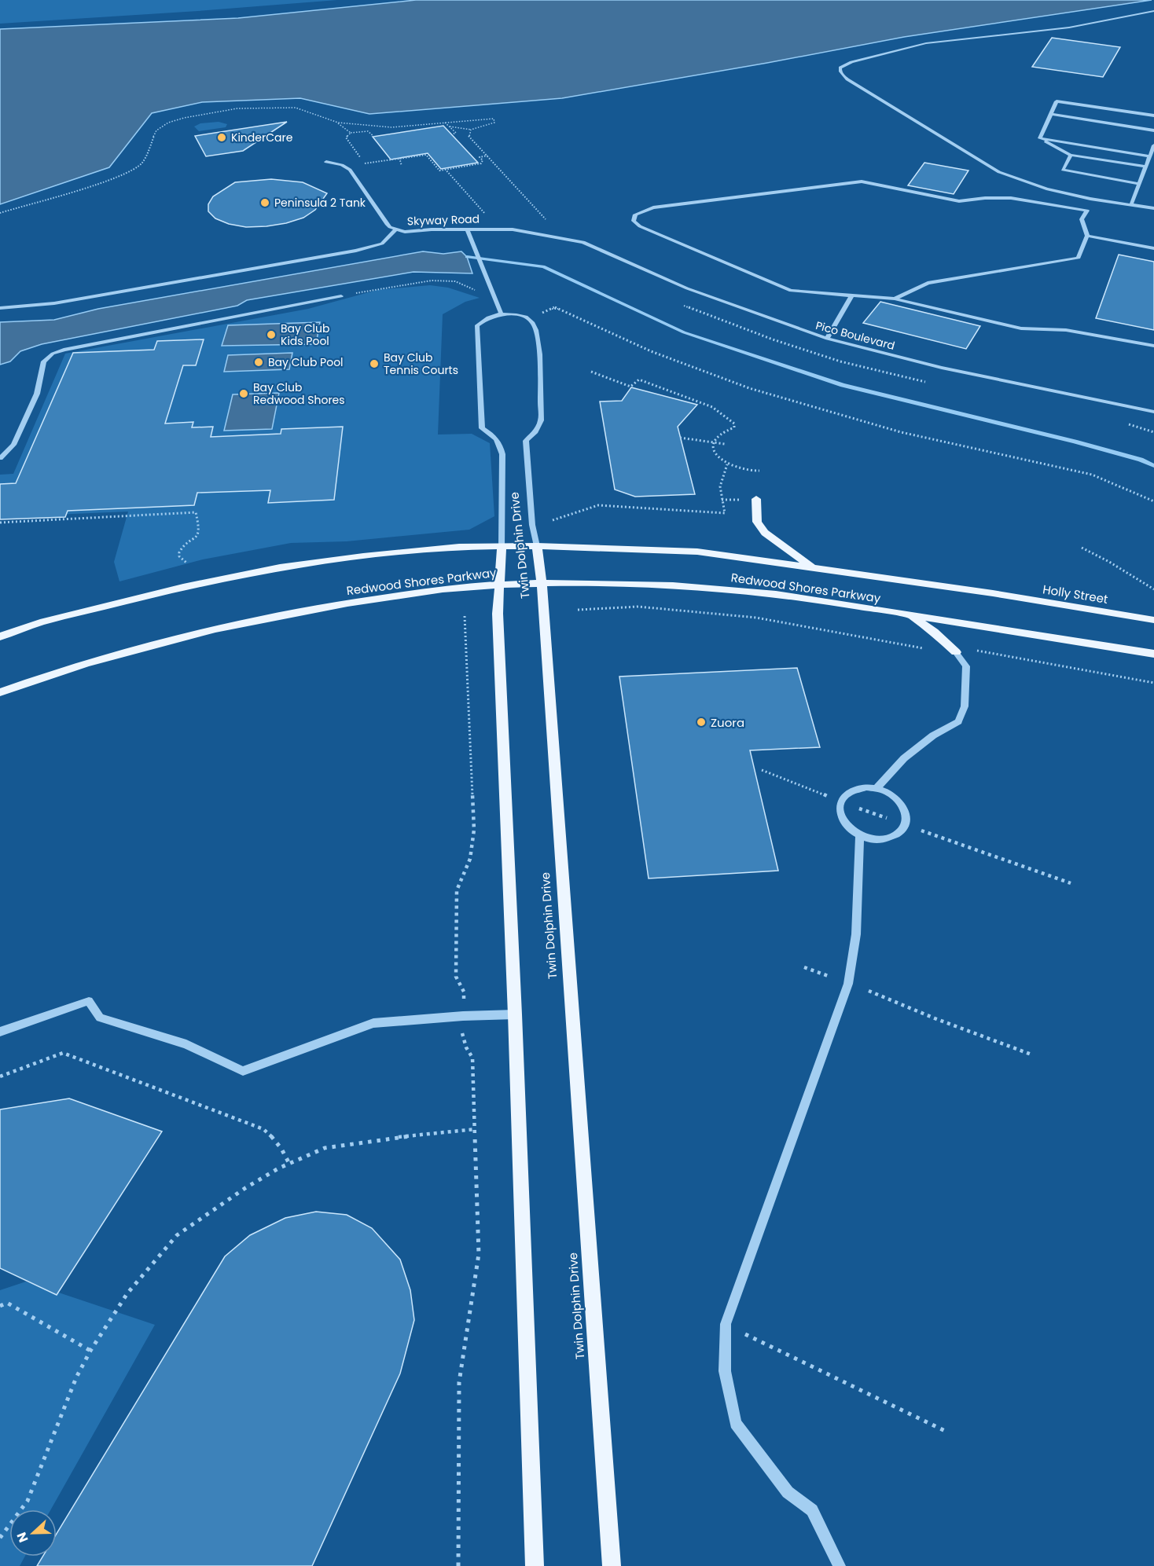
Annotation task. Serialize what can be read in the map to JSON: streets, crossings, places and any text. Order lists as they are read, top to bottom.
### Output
{
  "streets": {
    "main road": ["Twin Dolphin Drive", "Redwood Shores Parkway", "Holly Street"],
    "street": ["Skyway Road", "Pico Boulevard"]
  },
  "crossings": [
    ["Skyway Road", "Pico Boulevard"],
    ["Twin Dolphin Drive", "Redwood Shores Parkway"],
    ["Redwood Shores Parkway", "Holly Street"]
  ],
  "places": [
    "KinderCare",
    "Peninsula 2 Tank",
    "Bay Club Kids Pool",
    "Bay Club Pool",
    "Bay Club Tennis Courts",
    "Bay Club Redwood Shores",
    "Zuora"
  ],
  "north": "left"
}
